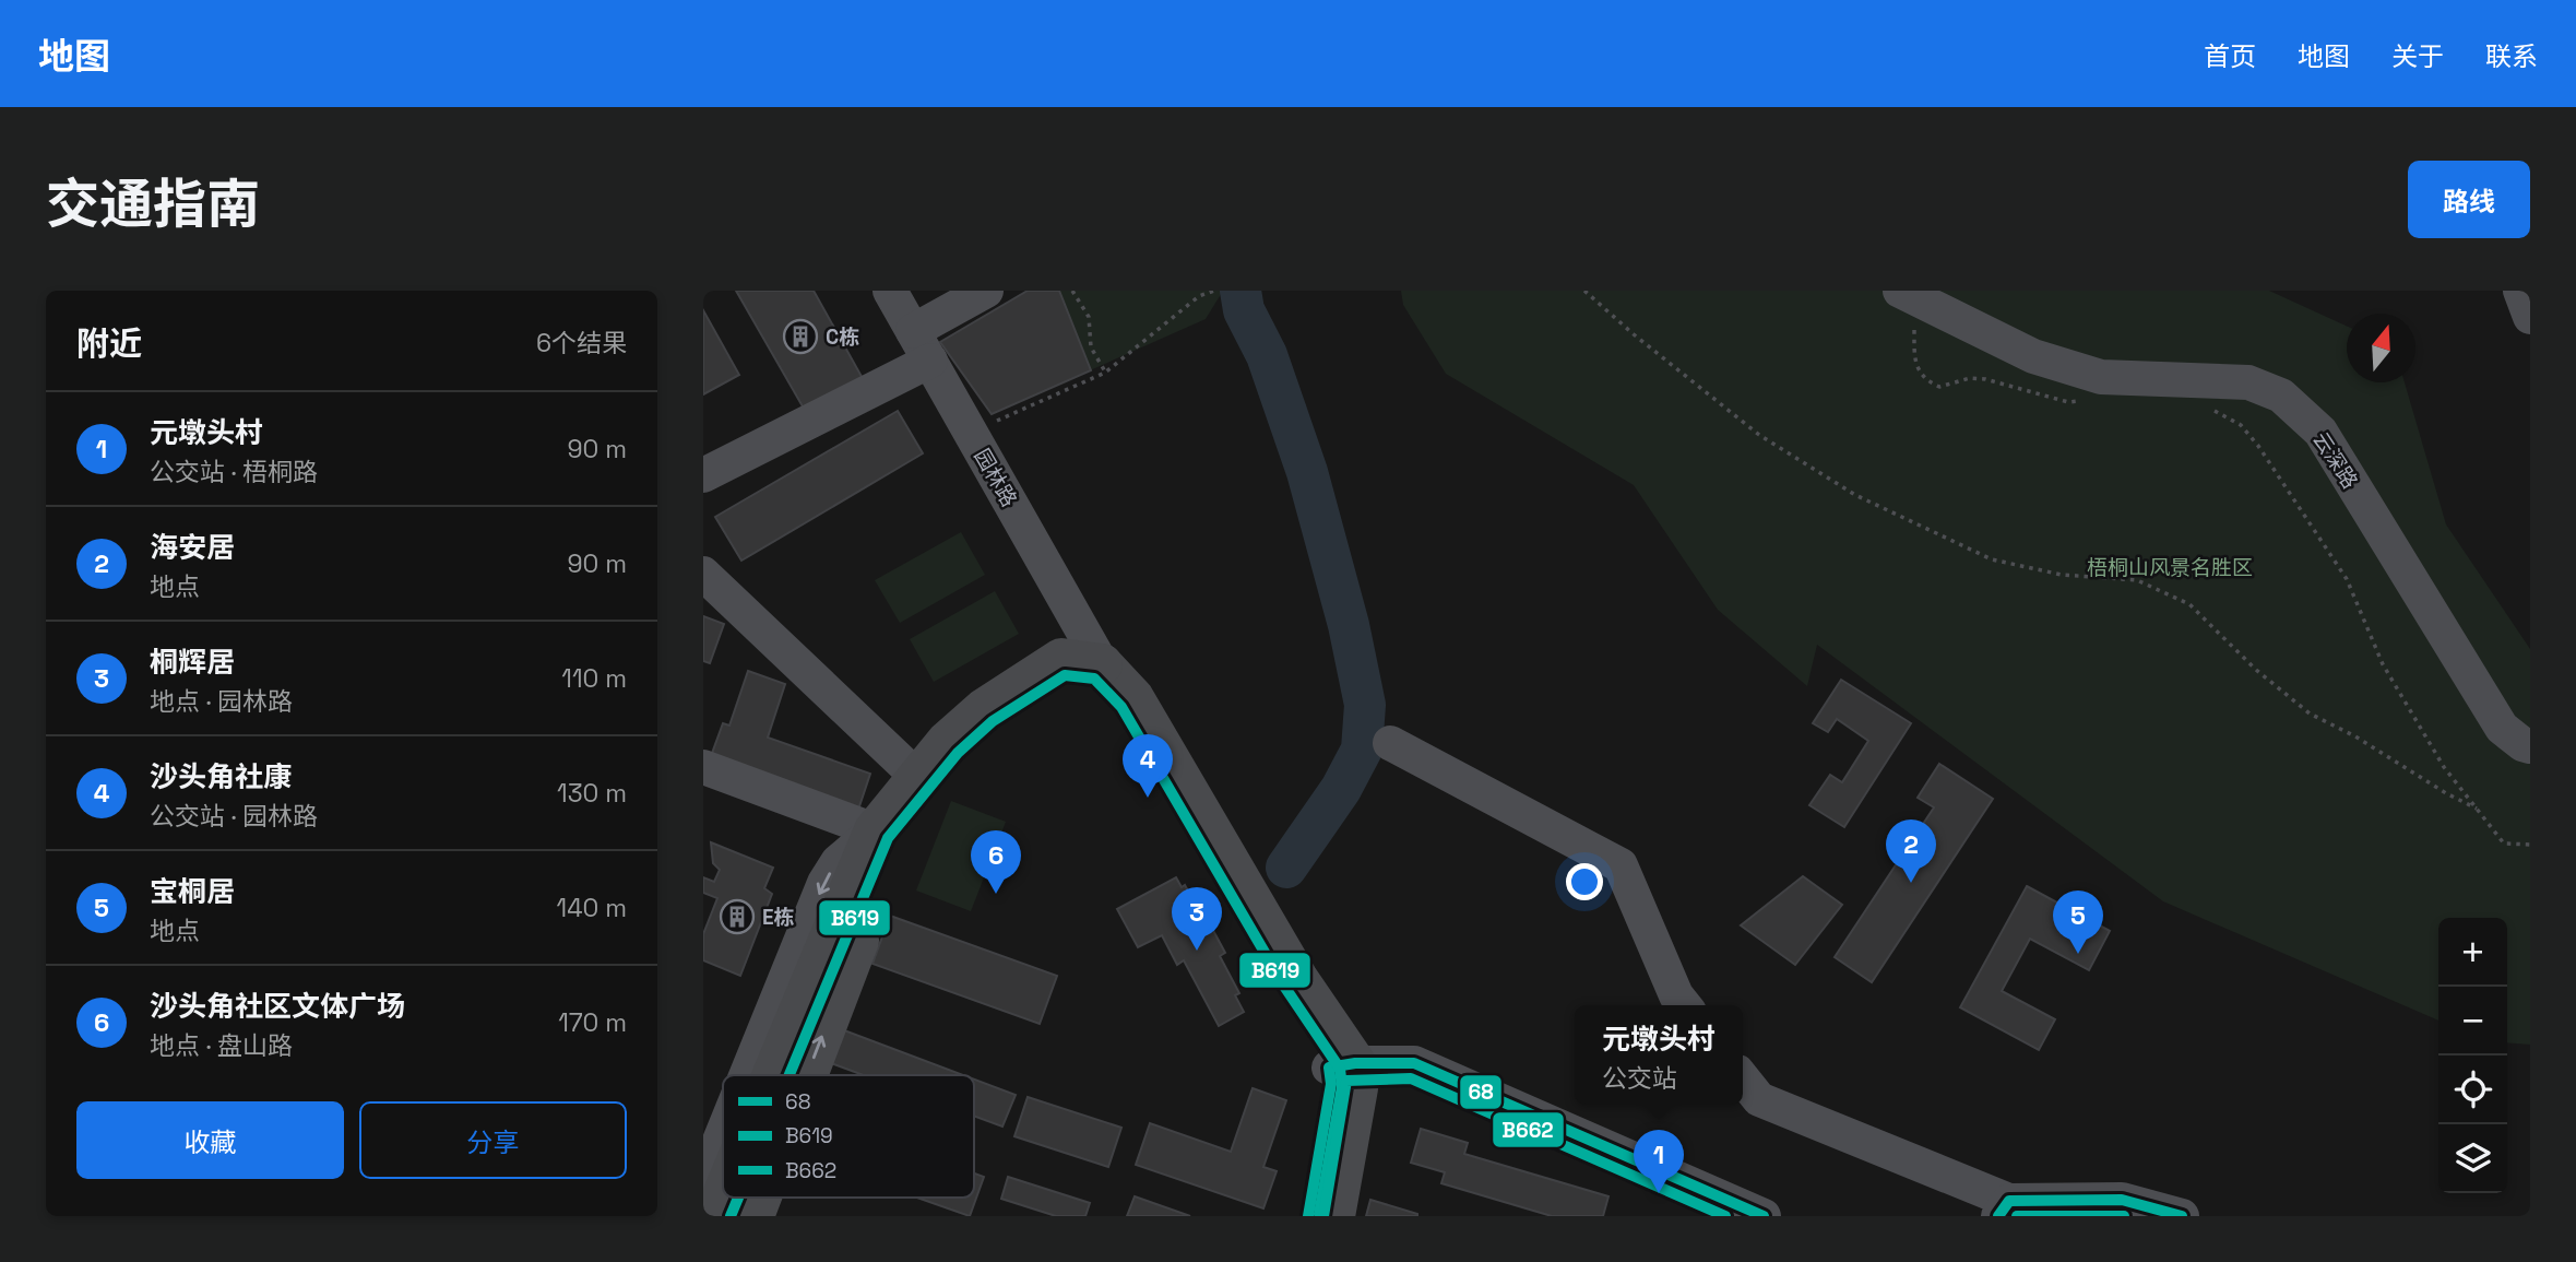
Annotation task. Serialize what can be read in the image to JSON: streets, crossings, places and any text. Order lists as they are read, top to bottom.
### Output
{
  "streets": {
    "main road": ["园林路"],
    "street": ["云深路"]
  },
  "parks": ["梧桐山风景名胜区"],
  "places": {
    "building": ["C栋", "E栋"]
  },
  "lines": ["transit line B619", "transit line 68", "transit line B662"],
  "legend": ["68", "B619", "B662"],
  "north": "top",
  "page": {
    "header": "地图",
    "nav": [
      "首页",
      "地图",
      "关于",
      "联系"
    ],
    "title": "交通指南",
    "buttons": [
      "路线",
      ["收藏", "分享"]
    ],
    "heading": ["附近", "6个结果"],
    "list": [
      {
        "mark": "1",
        "name": "元墩头村",
        "note": "公交站 · 梧桐路",
        "value": "90 m"
      },
      {
        "mark": "2",
        "name": "海安居",
        "note": "地点",
        "value": "90 m"
      },
      {
        "mark": "3",
        "name": "桐辉居",
        "note": "地点 · 园林路",
        "value": "110 m"
      },
      {
        "mark": "4",
        "name": "沙头角社康",
        "note": "公交站 · 园林路",
        "value": "130 m"
      },
      {
        "mark": "5",
        "name": "宝桐居",
        "note": "地点",
        "value": "140 m"
      },
      {
        "mark": "6",
        "name": "沙头角社区文体广场",
        "note": "地点 · 盘山路",
        "value": "170 m"
      }
    ],
    "pins": [
      "4",
      "2",
      "6",
      "3",
      "5",
      "1"
    ],
    "map_buttons": ["+", "−"],
    "popup": ["元墩头村", "公交站"]
  }
}
